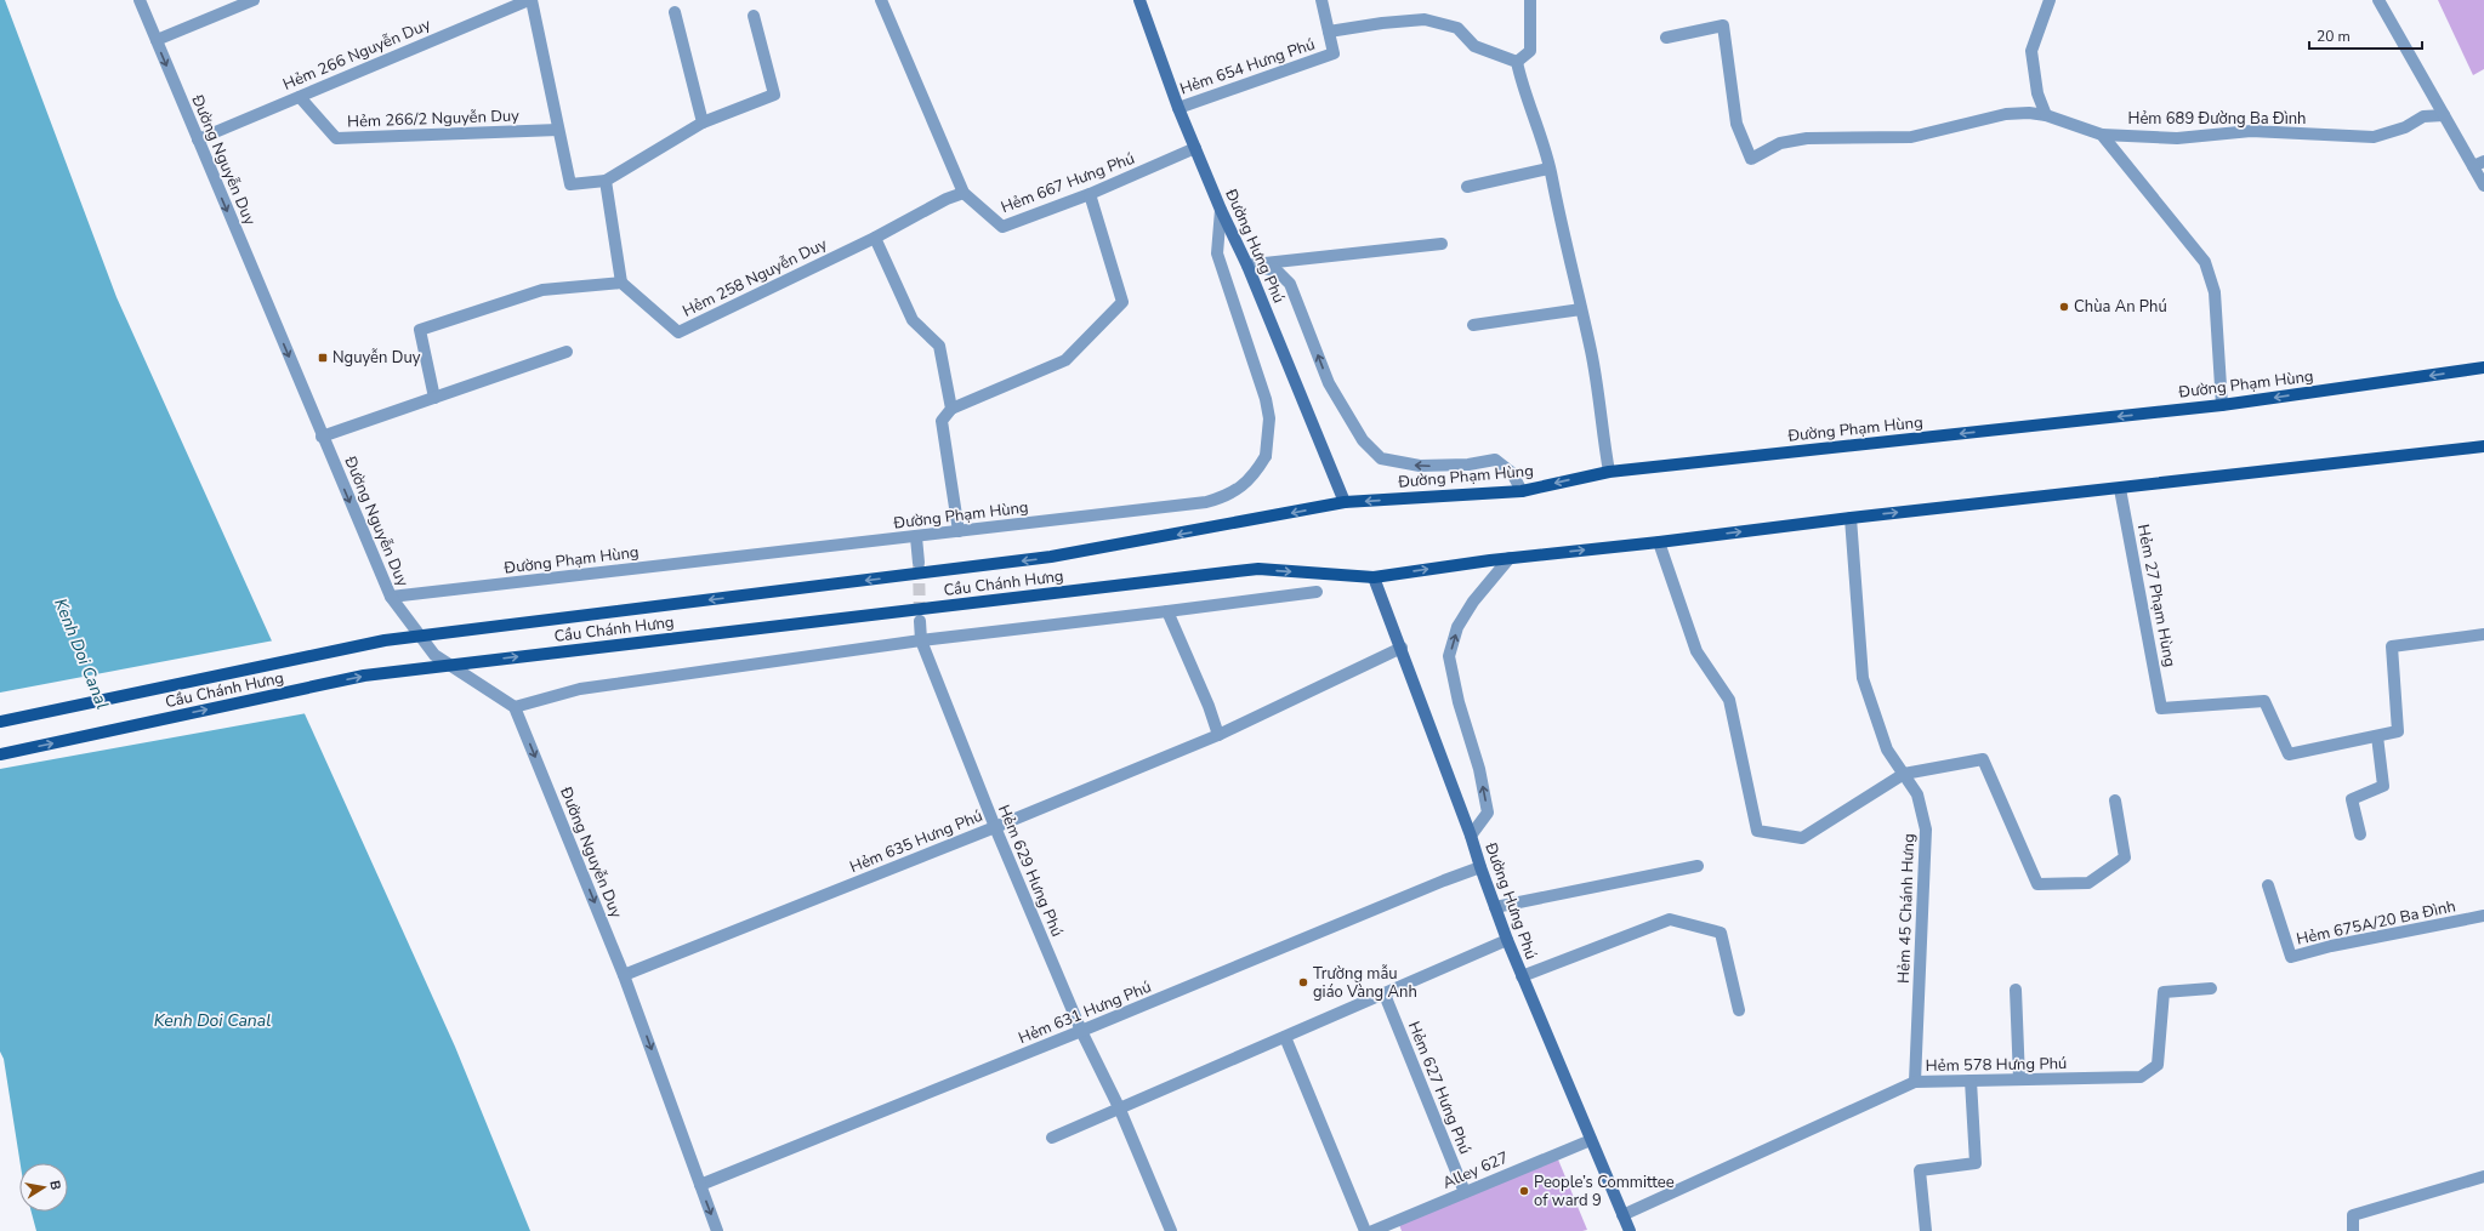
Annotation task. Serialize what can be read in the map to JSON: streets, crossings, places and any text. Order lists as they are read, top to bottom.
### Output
{
  "streets": {
    "main road": ["Đường Hưng Phú", "Đường Phạm Hùng", "Cầu Chánh Hưng"],
    "street": [
      "Hẻm 266 Nguyễn Duy",
      "Hẻm 654 Hưng Phú",
      "Hẻm 266/2 Nguyễn Duy",
      "Hẻm 689 Đường Ba Đình",
      "Đường Nguyễn Duy",
      "Hẻm 667 Hưng Phú",
      "Hẻm 258 Nguyễn Duy",
      "Hẻm 27 Phạm Hùng",
      "Hẻm 635 Hưng Phú",
      "Hẻm 629 Hưng Phú",
      "Hẻm 45 Chánh Hưng",
      "Hẻm 675A/20 Ba Đình",
      "Hẻm 631 Hưng Phú",
      "Hẻm 578 Hưng Phú",
      "Hẻm 627 Hưng Phú",
      "Alley 627"
    ]
  },
  "crossings": [
    ["Hẻm 266 Nguyễn Duy", "Hẻm 266/2 Nguyễn Duy"],
    ["Hẻm 266 Nguyễn Duy", "Đường Nguyễn Duy"],
    ["Hẻm 654 Hưng Phú", "Đường Hưng Phú"],
    ["Đường Nguyễn Duy", "Đường Phạm Hùng"],
    ["Đường Nguyễn Duy", "Hẻm 635 Hưng Phú"],
    ["Đường Nguyễn Duy", "Hẻm 631 Hưng Phú"],
    ["Hẻm 667 Hưng Phú", "Đường Hưng Phú"],
    ["Đường Hưng Phú", "Đường Phạm Hùng"],
    ["Đường Hưng Phú", "Cầu Chánh Hưng"],
    ["Đường Hưng Phú", "Hẻm 635 Hưng Phú"],
    ["Đường Hưng Phú", "Hẻm 631 Hưng Phú"],
    ["Đường Hưng Phú", "Hẻm 578 Hưng Phú"],
    ["Đường Hưng Phú", "Alley 627"],
    ["Đường Phạm Hùng", "Cầu Chánh Hưng"],
    ["Hẻm 635 Hưng Phú", "Hẻm 629 Hưng Phú"],
    ["Hẻm 629 Hưng Phú", "Hẻm 631 Hưng Phú"],
    ["Hẻm 45 Chánh Hưng", "Hẻm 578 Hưng Phú"],
    ["Hẻm 627 Hưng Phú", "Alley 627"]
  ],
  "one_way": ["Đường Nguyễn Duy"],
  "water": ["Kenh Doi Canal"],
  "places": {
    "other": ["Chùa An Phú", "Trường mẫu giáo Vàng Anh", "People’s Committee of ward 9"],
    "transit": ["Nguyễn Duy"]
  },
  "scale_bar": "20 m",
  "north": "right"
}
